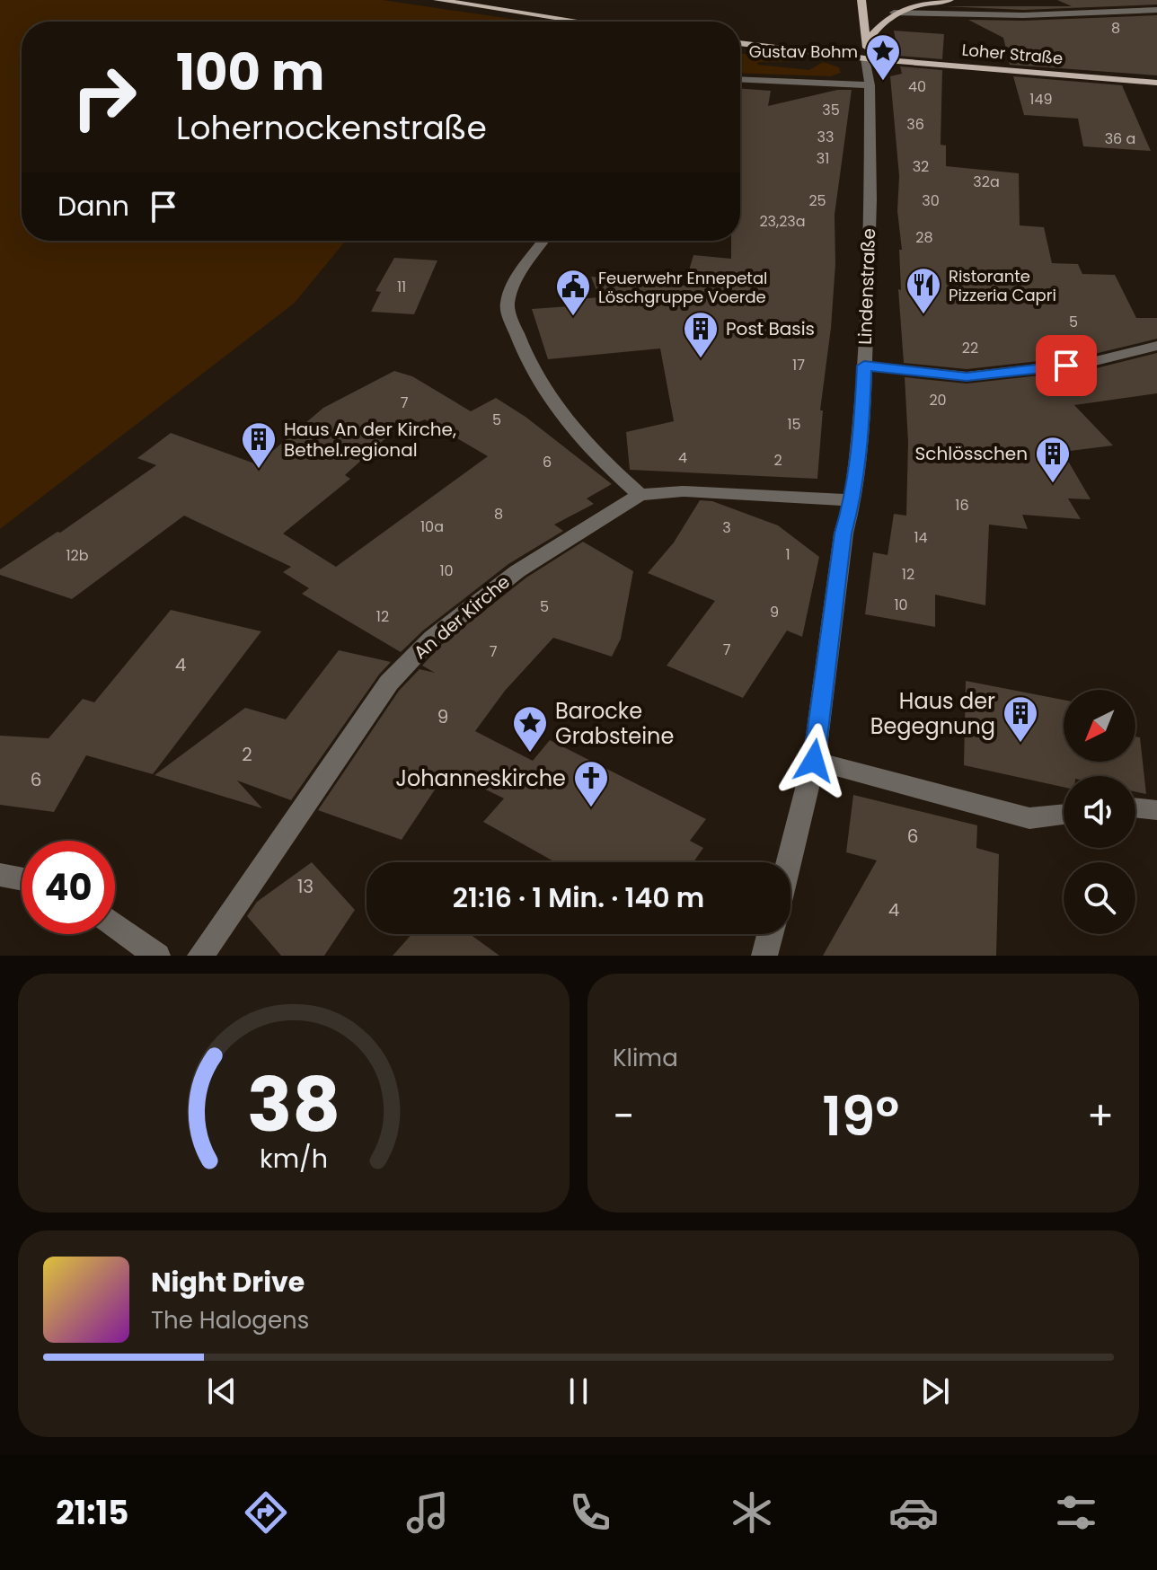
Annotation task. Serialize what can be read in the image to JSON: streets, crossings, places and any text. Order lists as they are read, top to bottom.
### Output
{
  "streets": {
    "main road": ["Loher Straße", "Lindenstraße"],
    "street": ["An der Kirche"]
  },
  "crossings": [
    ["Loher Straße", "Lindenstraße"],
    ["Lindenstraße", "An der Kirche"]
  ],
  "places": {
    "place": ["Gustav Bohm", "Barocke Grabsteine"],
    "restaurant": ["Ristorante Pizzeria Capri"],
    "public building": ["Feuerwehr Ennepetal Löschgruppe Voerde"],
    "building": [
      "Post Basis",
      "Haus An der Kirche, Bethel.regional",
      "Schlösschen",
      "Haus der Begegnung"
    ],
    "church": ["Johanneskirche"]
  },
  "house_numbers": [
    "8",
    "40",
    "149",
    "35",
    "36",
    "33",
    "36 a",
    "31",
    "32",
    "32a",
    "25",
    "30",
    "23,23a",
    "28",
    "11",
    "5",
    "22",
    "17",
    "20",
    "7",
    "5",
    "15",
    "4",
    "2",
    "6",
    "16",
    "8",
    "10a",
    "3",
    "14",
    "1",
    "12b",
    "10",
    "12",
    "10",
    "5",
    "9",
    "12",
    "7",
    "7",
    "4",
    "9",
    "2",
    "6",
    "6",
    "13",
    "4"
  ],
  "north": "bottom left",
  "page": {
    "turn": ["100 m", "Lohernockenstraße"],
    "then": "Dann",
    "limit": "40",
    "trip": "21:16 · 1 Min. · 140 m",
    "tile": "Klima",
    "heat": ["−", "19°", "+"],
    "song": ["Night Drive", "The Halogens"],
    "tabs": "21:15",
    "gauge": ["38", "km/h"]
  }
}
